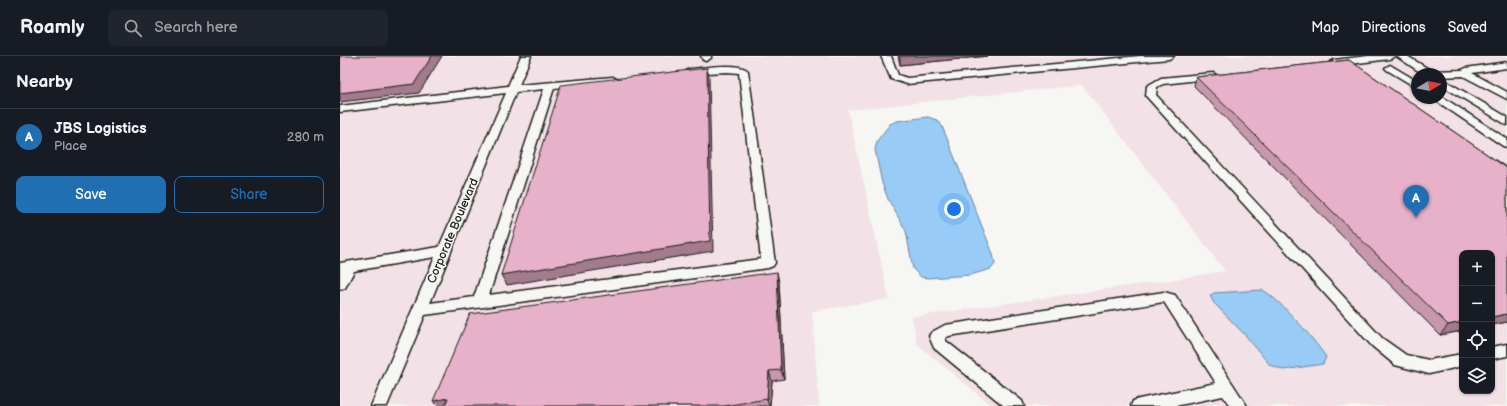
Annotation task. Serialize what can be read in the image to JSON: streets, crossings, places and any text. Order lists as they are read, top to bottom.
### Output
{
  "streets": {
    "street": ["Corporate Boulevard"]
  },
  "north": "right",
  "page": {
    "header": "Roamly",
    "search": "Search here",
    "nav": ["Map", "Directions", "Saved"],
    "heading": "Nearby",
    "list": [
      {
        "mark": "A",
        "name": "JBS Logistics",
        "note": "Place",
        "value": "280 m"
      }
    ],
    "buttons": ["Save", "Share"],
    "pins": "A",
    "map_buttons": ["+", "−"]
  }
}
